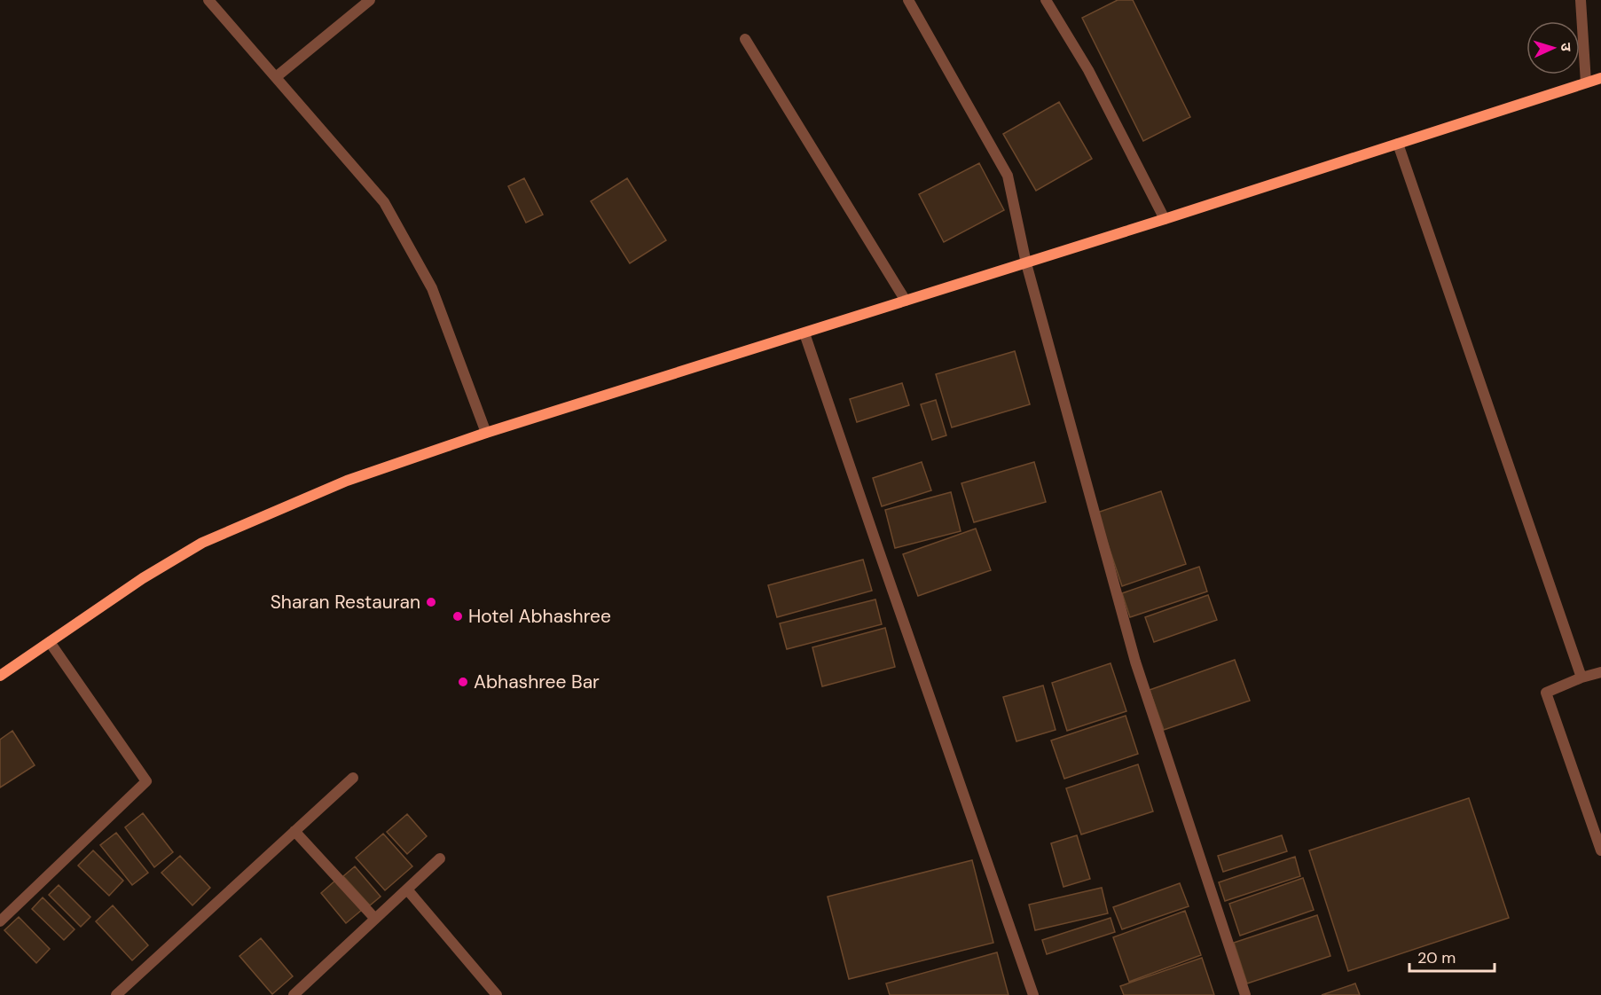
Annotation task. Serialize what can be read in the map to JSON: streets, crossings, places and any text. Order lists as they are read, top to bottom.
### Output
{
  "places": ["Sharan Restauran", "Hotel Abhashree", "Abhashree Bar"],
  "scale_bar": "20 m",
  "north": "right"
}
